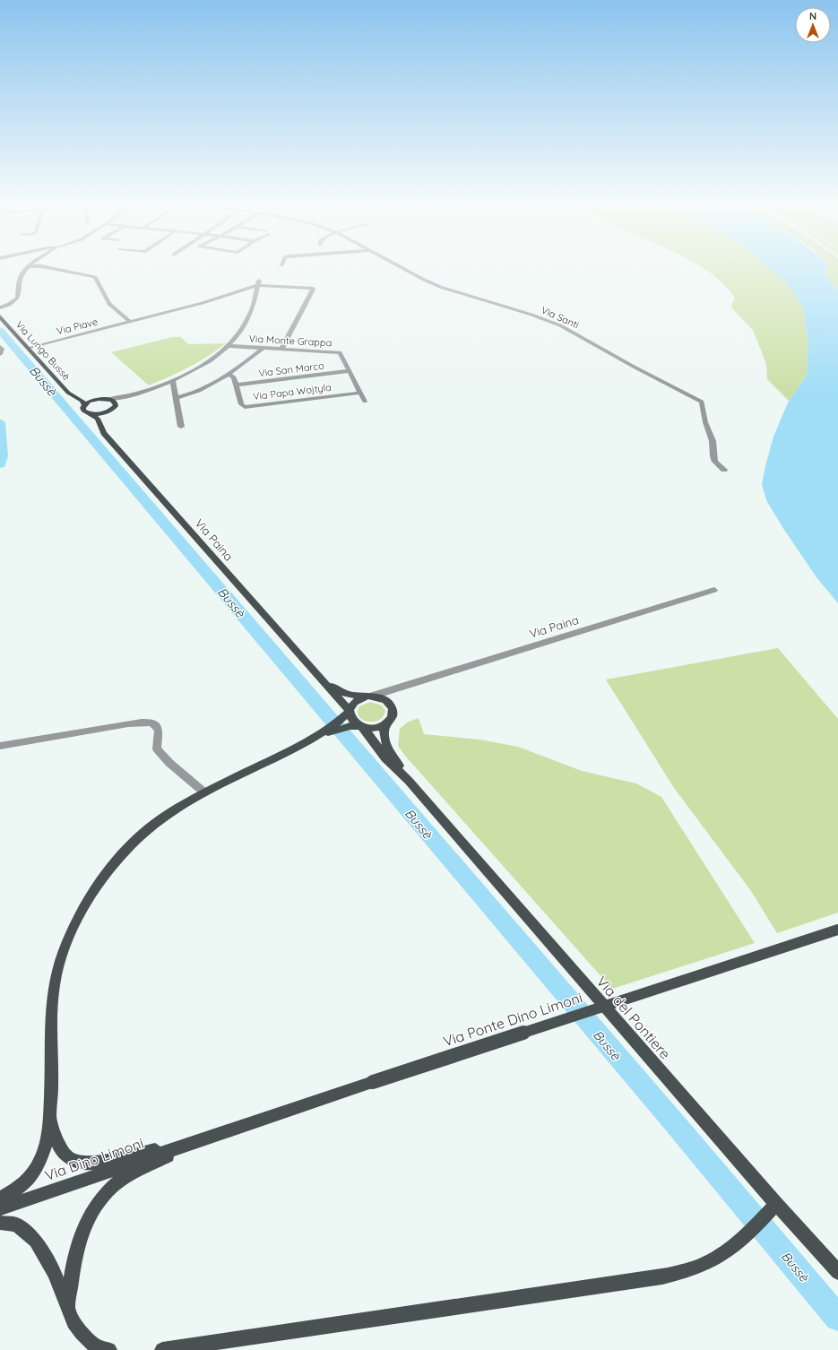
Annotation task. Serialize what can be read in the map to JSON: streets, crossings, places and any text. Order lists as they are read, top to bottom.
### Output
{
  "streets": {
    "main road": [
      "Via Lungo Bussè",
      "Via Paina",
      "Via del Pontiere",
      "Via Ponte Dino Limoni",
      "Via Dino Limoni"
    ],
    "street": [
      "Via Santi",
      "Via Piave",
      "Via Monte Grappa",
      "Via San Marco",
      "Via Papa Wojtyla"
    ]
  },
  "crossings": [
    ["Via Piave", "Via Monte Grappa"],
    ["Via Piave", "Via Lungo Bussè"],
    ["Via Monte Grappa", "Via San Marco"],
    ["Via Monte Grappa", "Via Papa Wojtyla"],
    ["Via Lungo Bussè", "Via Paina"],
    ["Via San Marco", "Via Papa Wojtyla"],
    ["Via Paina", "Via del Pontiere"],
    ["Via Ponte Dino Limoni", "Via Dino Limoni"]
  ],
  "water": ["Bussè"],
  "north": "top"
}
